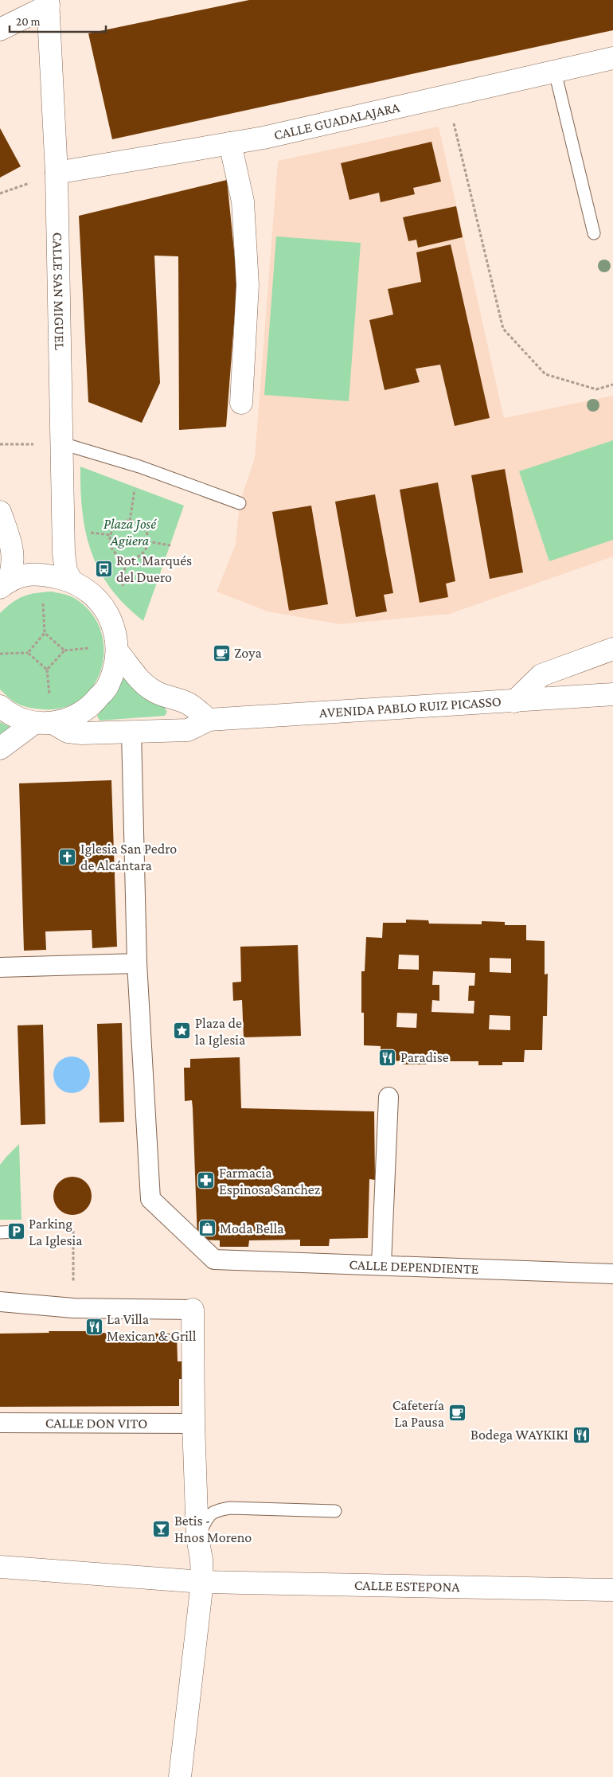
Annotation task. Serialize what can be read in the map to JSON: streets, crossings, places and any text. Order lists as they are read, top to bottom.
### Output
{
  "streets": {
    "street": [
      "CALLE GUADALAJARA",
      "CALLE SAN MIGUEL",
      "AVENIDA PABLO RUIZ PICASSO",
      "CALLE DEPENDIENTE",
      "CALLE DON VITO",
      "CALLE ESTEPONA"
    ]
  },
  "crossings": [
    ["CALLE GUADALAJARA", "CALLE SAN MIGUEL"]
  ],
  "parks": ["Plaza José Agüera"],
  "places": {
    "bus stop": ["Rot. Marqués del Duero"],
    "cafe": ["Zoya", "Cafetería La Pausa"],
    "church": ["Iglesia San Pedro de Alcántara"],
    "place": ["Plaza de la Iglesia"],
    "restaurant": ["Paradise", "La Villa Mexican & Grill", "Bodega WAYKIKI"],
    "pharmacy": ["Farmacia Espinosa Sanchez"],
    "shop": ["Moda Bella"],
    "parking": ["Parking La Iglesia"],
    "bar": ["Betis - Hnos Moreno"]
  },
  "scale_bar": "20 m"
}
